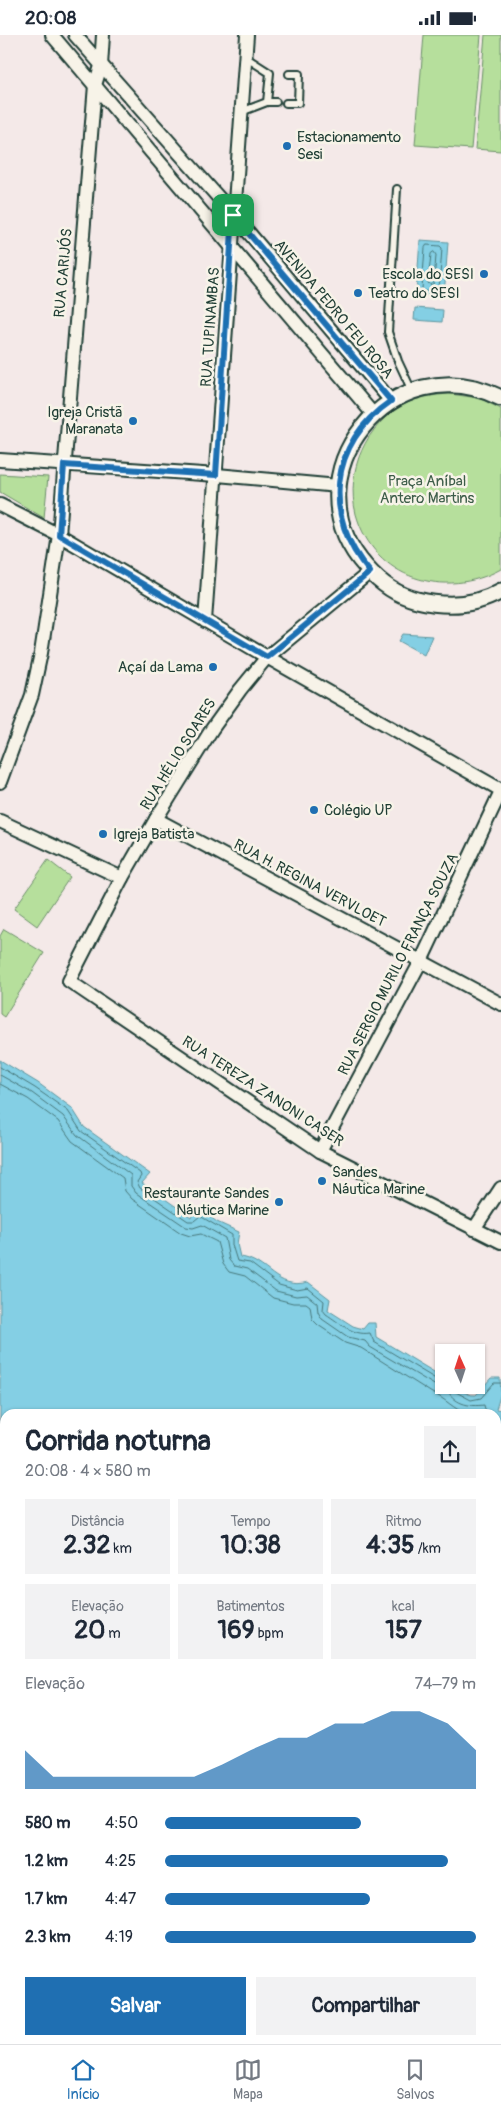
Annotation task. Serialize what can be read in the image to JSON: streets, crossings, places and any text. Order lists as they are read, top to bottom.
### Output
{
  "streets": {
    "street": [
      "RUA CARIJÓS",
      "AVENIDA PEDRO FEU ROSA",
      "RUA TUPINAMBAS",
      "RUA HÉLIO SOARES",
      "RUA H. REGINA VERVLOET",
      "RUA SERGIO MURILO FRANÇA SOUZA",
      "RUA TEREZA ZANONI CASER"
    ]
  },
  "crossings": [
    ["RUA CARIJÓS", "AVENIDA PEDRO FEU ROSA"],
    ["AVENIDA PEDRO FEU ROSA", "RUA TUPINAMBAS"],
    ["RUA HÉLIO SOARES", "RUA H. REGINA VERVLOET"],
    ["RUA HÉLIO SOARES", "RUA TEREZA ZANONI CASER"],
    ["RUA H. REGINA VERVLOET", "RUA SERGIO MURILO FRANÇA SOUZA"],
    ["RUA SERGIO MURILO FRANÇA SOUZA", "RUA TEREZA ZANONI CASER"]
  ],
  "parks": ["Praça Aníbal Antero Martins"],
  "places": [
    "Estacionamento Sesi",
    "Escola do SESI",
    "Teatro do SESI",
    "Igreja Cristã Maranata",
    "Açaí da Lama",
    "Colégio UP",
    "Igreja Batista",
    "Sandes Náutica Marine",
    "Restaurante Sandes Náutica Marine"
  ],
  "north": "top",
  "page": {
    "status": "20:08",
    "heading": ["Corrida noturna", "20:08 · 4 × 580 m"],
    "stats": [
      ["Distância", "2.32 km"],
      ["Tempo", "10:38"],
      ["Ritmo", "4:35 /km"],
      ["Elevação", "20 m"],
      ["Batimentos", "169 bpm"],
      ["kcal", "157"]
    ],
    "chart": ["Elevação", "74–79 m"],
    "list": [
      {
        "name": "580 m",
        "note": "4:50"
      },
      {
        "name": "1.2 km",
        "note": "4:25"
      },
      {
        "name": "1.7 km",
        "note": "4:47"
      },
      {
        "name": "2.3 km",
        "note": "4:19"
      }
    ],
    "buttons": ["Salvar", "Compartilhar"],
    "tabs": ["Início", "Mapa", "Salvos"]
  }
}
